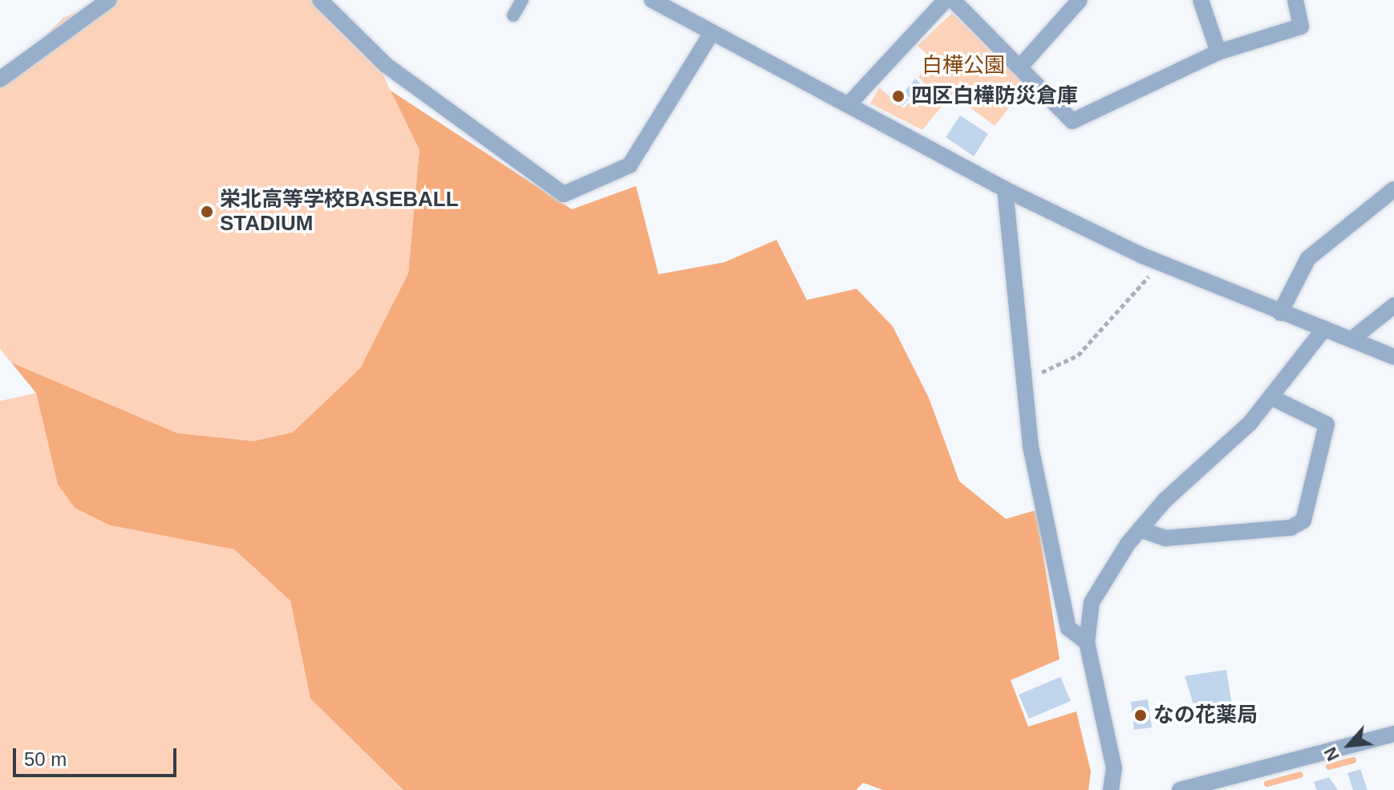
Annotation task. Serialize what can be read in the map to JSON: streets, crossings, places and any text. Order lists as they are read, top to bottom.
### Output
{
  "parks": ["白樺公園"],
  "places": ["四区白樺防災倉庫", "栄北高等学校BASEBALL STADIUM", "なの花薬局"],
  "scale_bar": "50 m",
  "north": "bottom left"
}
